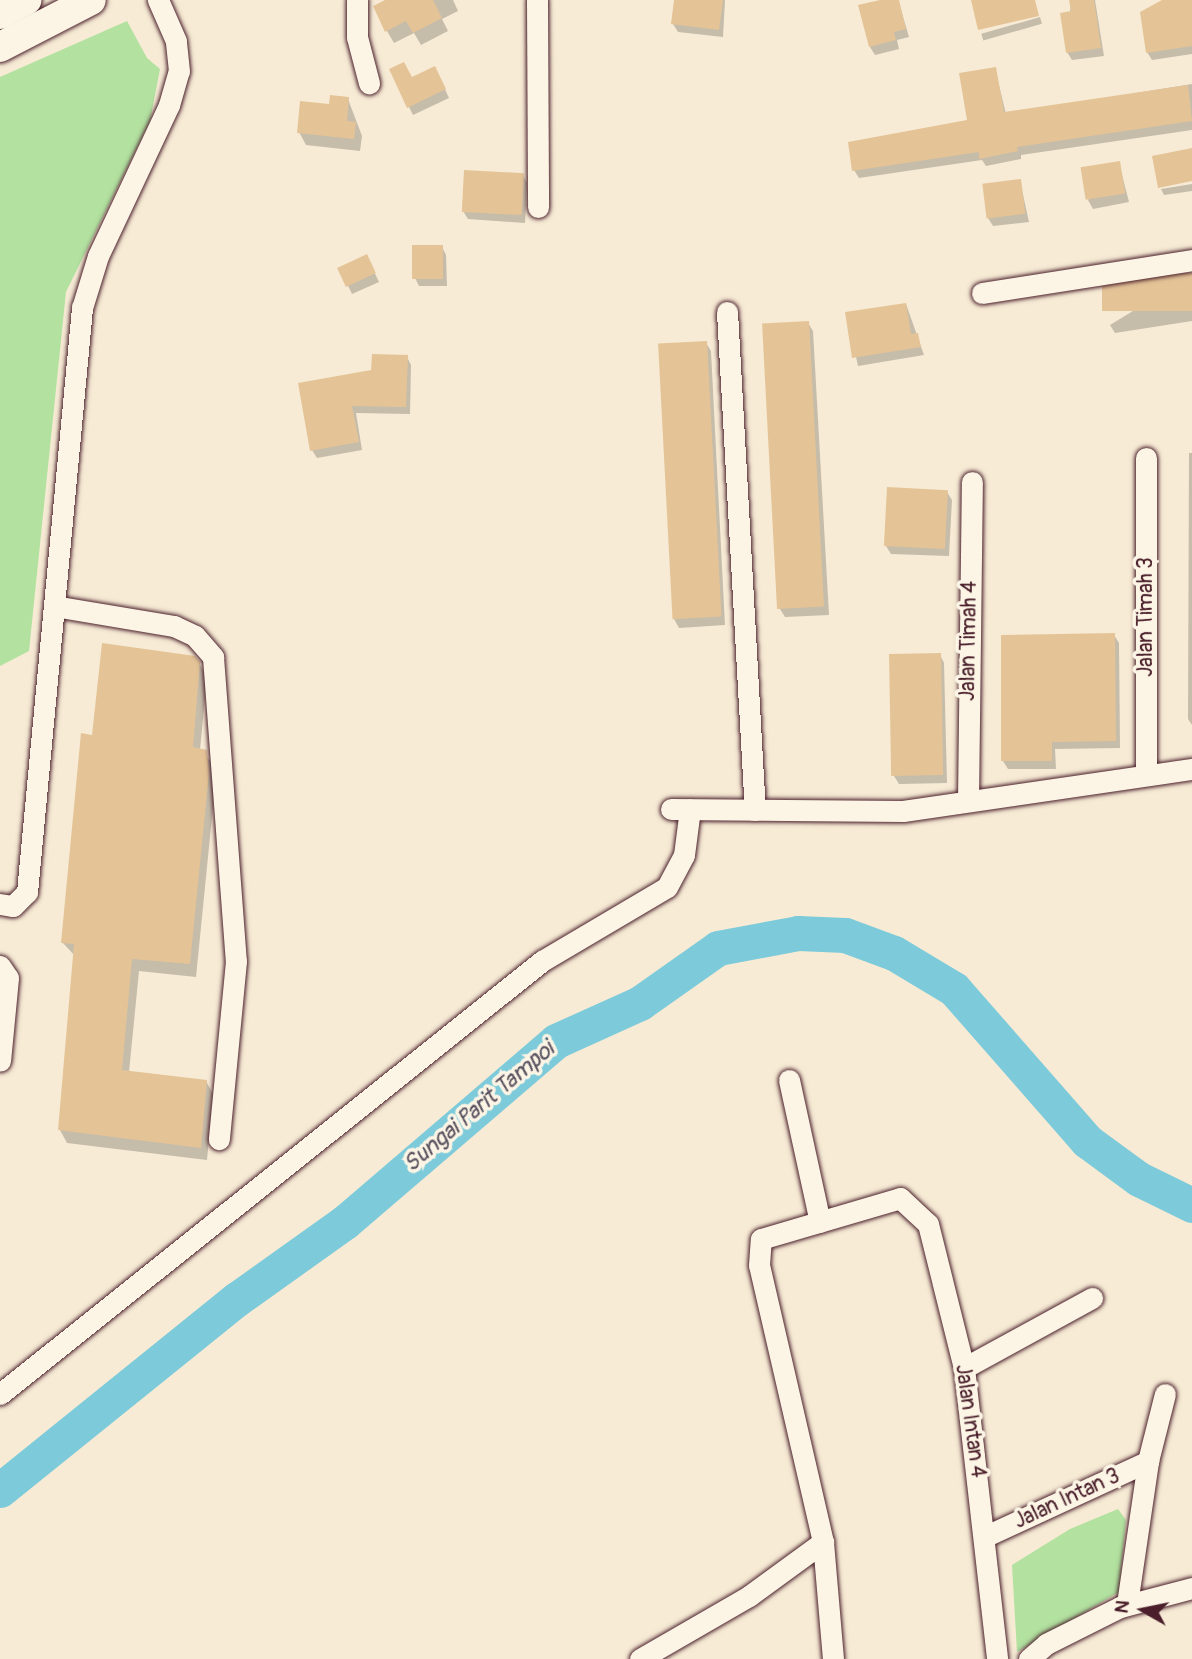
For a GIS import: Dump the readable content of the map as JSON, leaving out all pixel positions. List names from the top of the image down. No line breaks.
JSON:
{"streets":{"street":["Jalan Timah 3","Jalan Timah 4","Jalan Intan 4","Jalan Intan 3"]},"crossings":[["Jalan Intan 4","Jalan Intan 3"]],"water":["Sungai Parit Tampoi"],"north":"left"}
